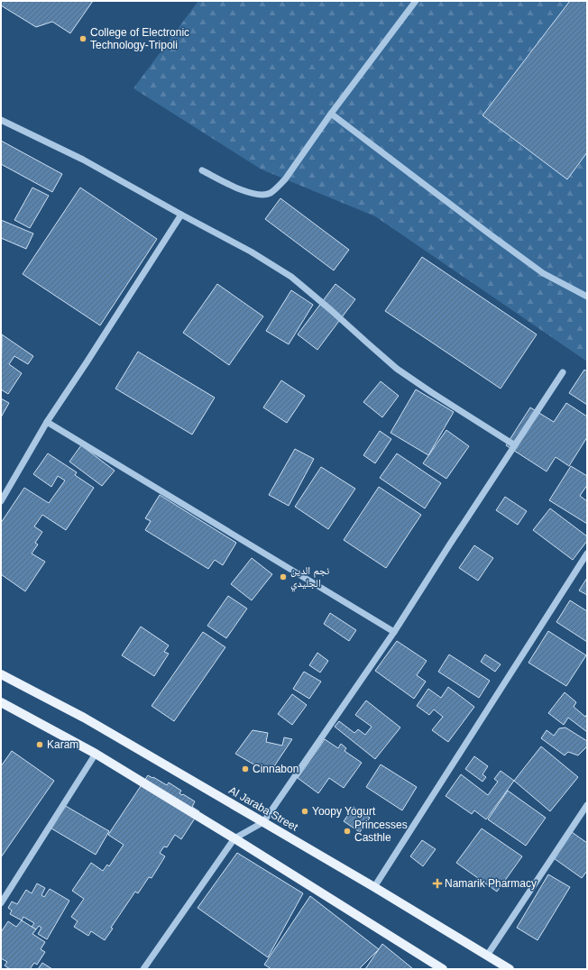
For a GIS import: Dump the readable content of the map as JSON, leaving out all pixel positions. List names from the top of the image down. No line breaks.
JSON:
{"streets":{"main road":["Al Jaraba Street"]},"places":{"other":["College of Electronic Technology-Tripoli","نجم الدين الجليدي","Karam","Cinnabon","Yoopy Yogurt","Princesses Casthle"],"health":["Namarik Pharmacy"]}}
